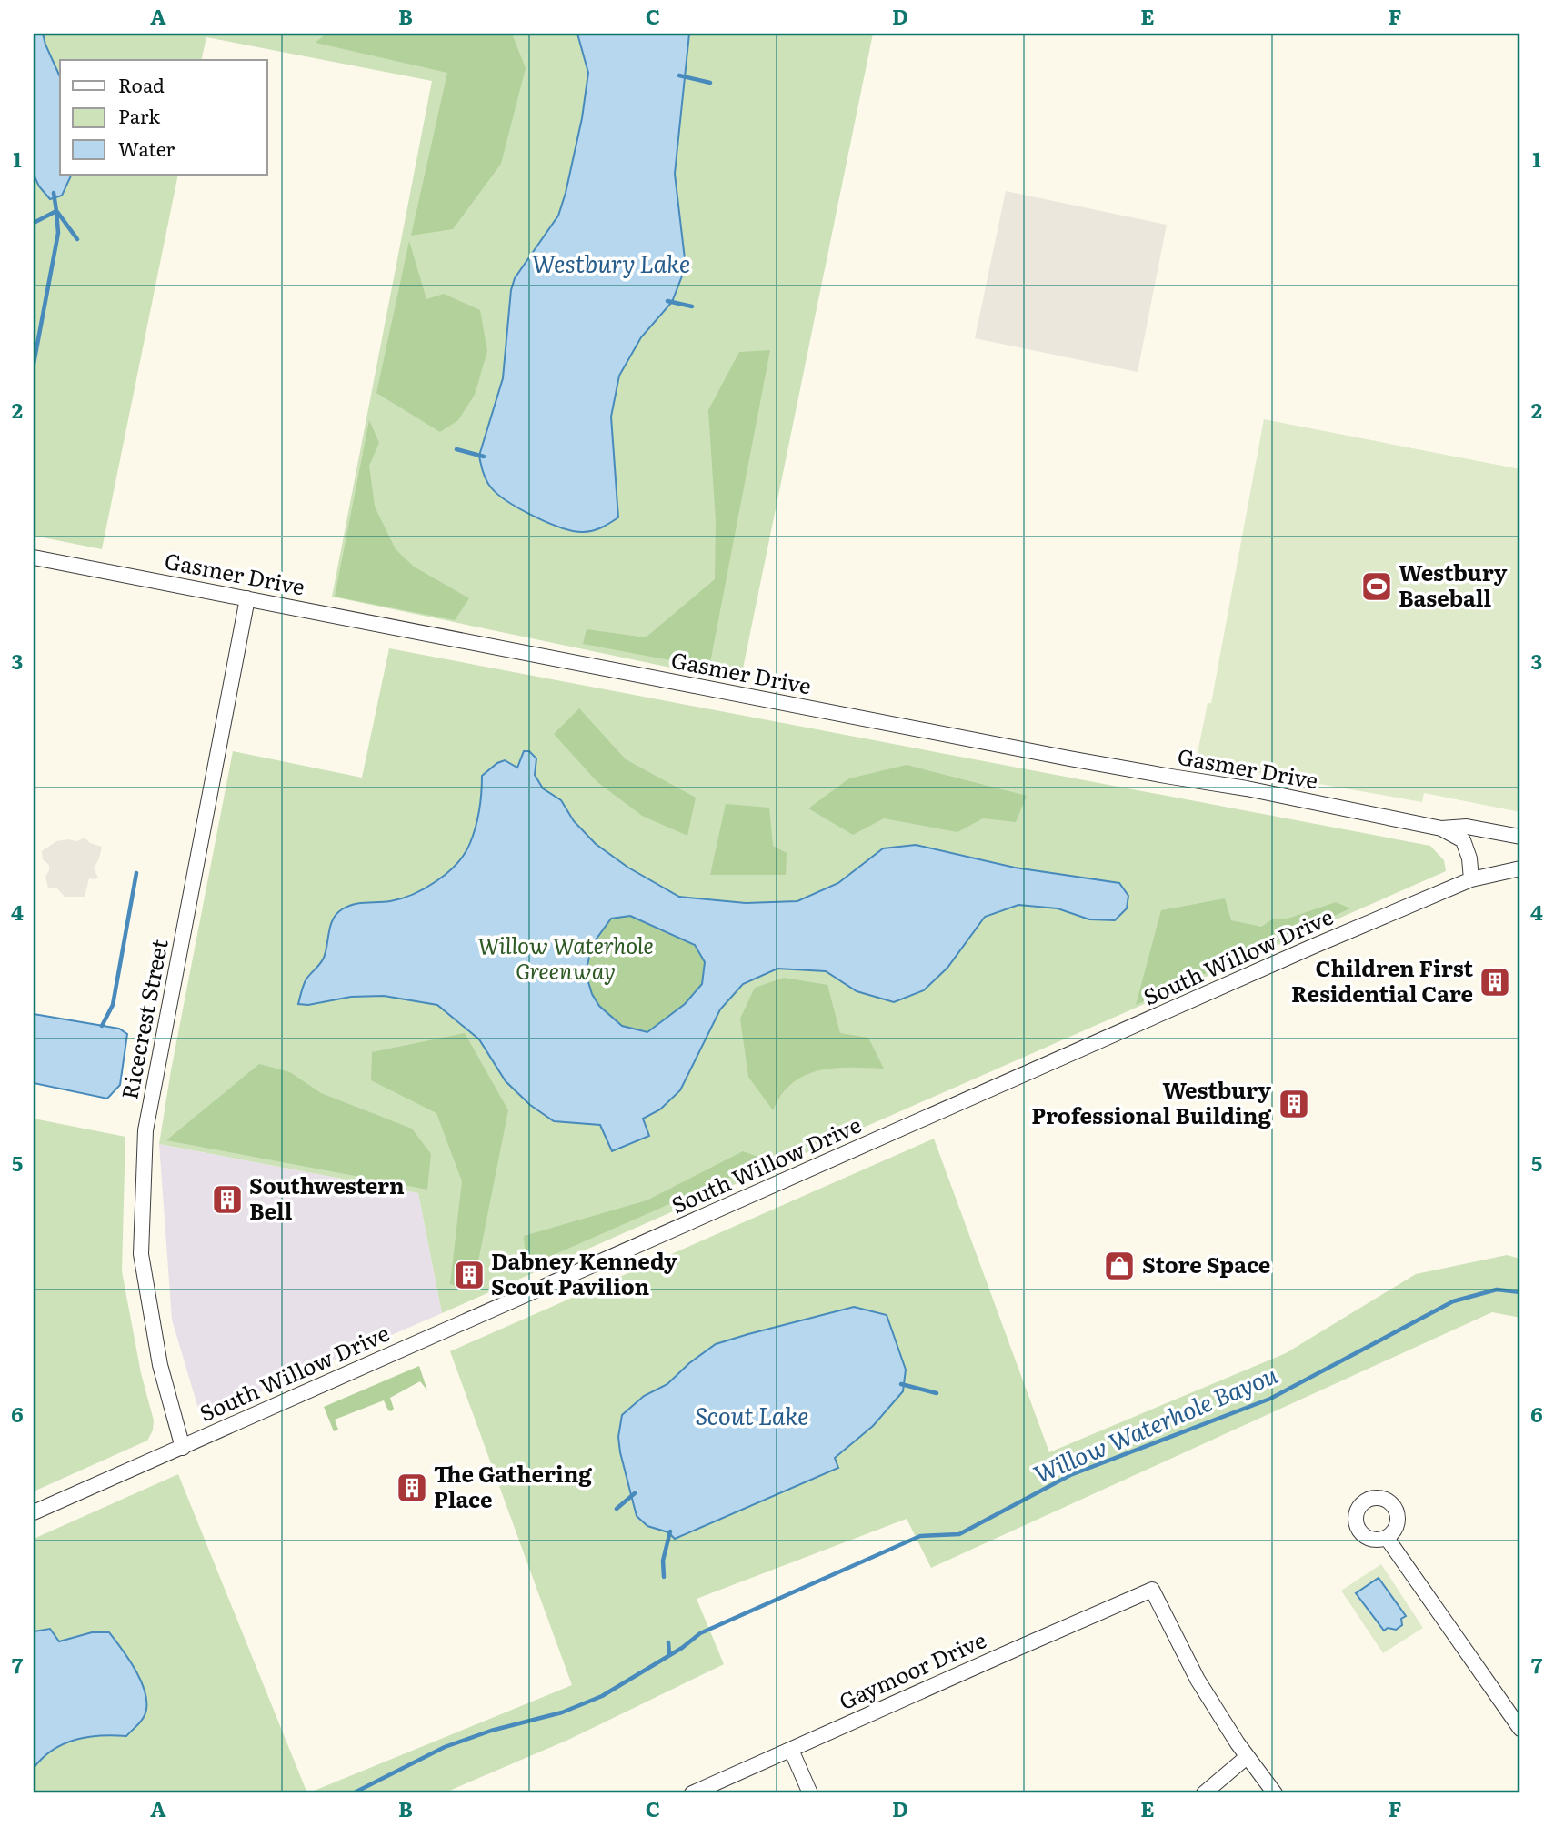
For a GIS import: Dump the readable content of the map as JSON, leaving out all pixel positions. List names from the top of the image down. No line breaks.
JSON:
{"streets":{"street":["Gasmer Drive","South Willow Drive","Ricecrest Street","Gaymoor Drive"]},"crossings":[["Gasmer Drive","South Willow Drive"],["Gasmer Drive","Ricecrest Street"],["South Willow Drive","Ricecrest Street"]],"water":["Westbury Lake","Scout Lake","Willow Waterhole Bayou"],"parks":["Willow Waterhole Greenway"],"places":{"sports":["Westbury Baseball"],"building":["Children First Residential Care","Westbury Professional Building","Southwestern Bell","Dabney Kennedy Scout Pavilion","The Gathering Place"],"shop":["Store Space"]},"legend":["Road","Park","Water"],"grid":{"columns":["A","B","C","D","E","F"],"rows":["1","2","3","4","5","6","7"]}}
